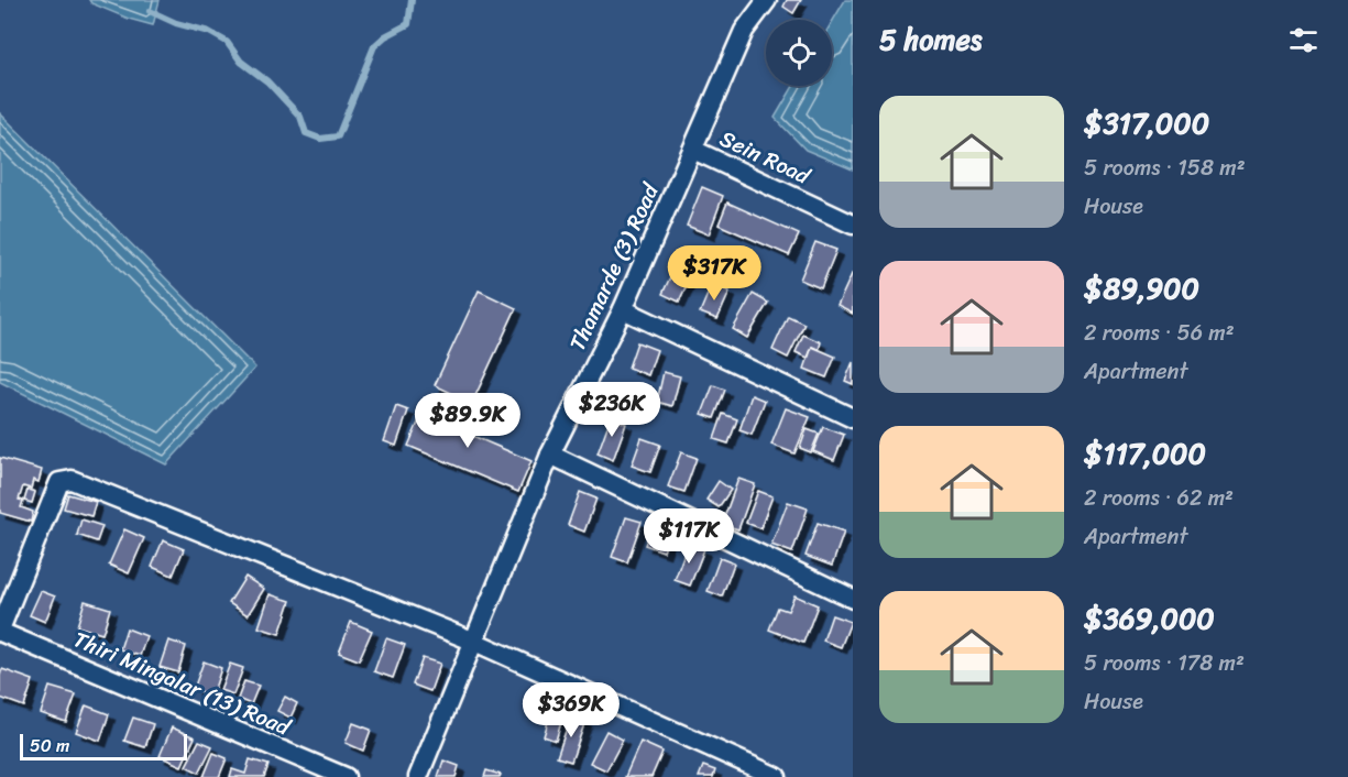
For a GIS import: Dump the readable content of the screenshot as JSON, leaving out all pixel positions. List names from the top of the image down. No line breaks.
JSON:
{"streets":{"street":["Sein Road","Thamarde (3) Road","Thiri Mingalar (13) Road"]},"crossings":[["Sein Road","Thamarde (3) Road"],["Thamarde (3) Road","Thiri Mingalar (13) Road"]],"scale_bar":"50 m","page":{"heading":"5 homes","list":[{"name":"$317,000","note":"5 rooms · 158 m² · House"},{"name":"$89,900","note":"2 rooms · 56 m² · Apartment"},{"name":"$117,000","note":"2 rooms · 62 m² · Apartment"},{"name":"$369,000","note":"5 rooms · 178 m² · House"}],"price":["$317K","$236K","$89.9K","$117K","$369K"],"scale":"50 m"}}
